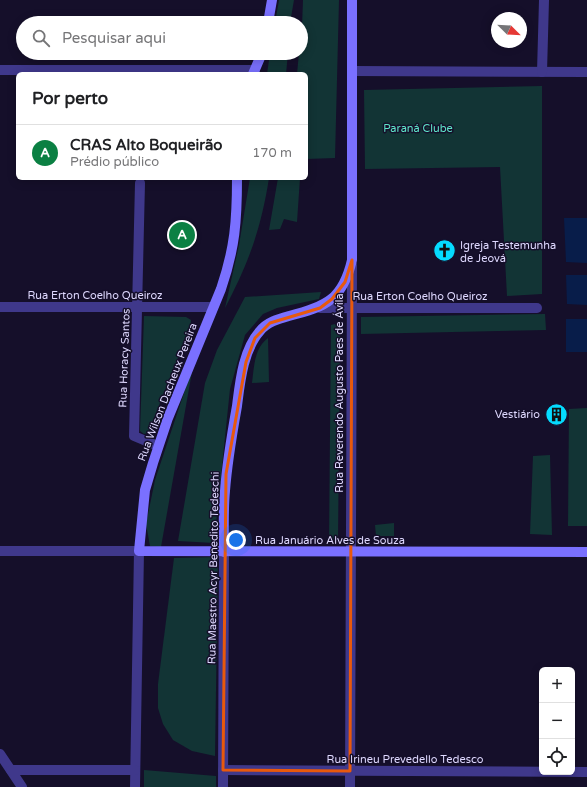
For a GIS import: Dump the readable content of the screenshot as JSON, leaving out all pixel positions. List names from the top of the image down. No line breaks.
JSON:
{"streets":{"main road":["Rua Erton Coelho Queiroz","Rua Wilson Dacheux Pereira","Rua Reverendo Augusto Paes de Ávila","Rua Januário Alves de Souza","Rua Maestro Acyr Benedito Tedeschi"],"street":["Rua Horacy Santos","Rua Irineu Prevedello Tedesco"]},"crossings":[["Rua Erton Coelho Queiroz","Rua Horacy Santos"],["Rua Erton Coelho Queiroz","Rua Wilson Dacheux Pereira"],["Rua Erton Coelho Queiroz","Rua Reverendo Augusto Paes de Ávila"],["Rua Erton Coelho Queiroz","Rua Maestro Acyr Benedito Tedeschi"],["Rua Horacy Santos","Rua Wilson Dacheux Pereira"],["Rua Wilson Dacheux Pereira","Rua Januário Alves de Souza"],["Rua Reverendo Augusto Paes de Ávila","Rua Januário Alves de Souza"],["Rua Reverendo Augusto Paes de Ávila","Rua Irineu Prevedello Tedesco"],["Rua Januário Alves de Souza","Rua Maestro Acyr Benedito Tedeschi"],["Rua Maestro Acyr Benedito Tedeschi","Rua Irineu Prevedello Tedesco"]],"parks":["Paraná Clube"],"places":{"church":["Igreja Testemunha de Jeová"],"building":["Vestiário"]},"north":"bottom right","page":{"search":"Pesquisar aqui","heading":"Por perto","list":[{"mark":"A","name":"CRAS Alto Boqueirão","note":"Prédio público","value":"170 m"}],"pins":"A","map_buttons":["+","−"]}}
